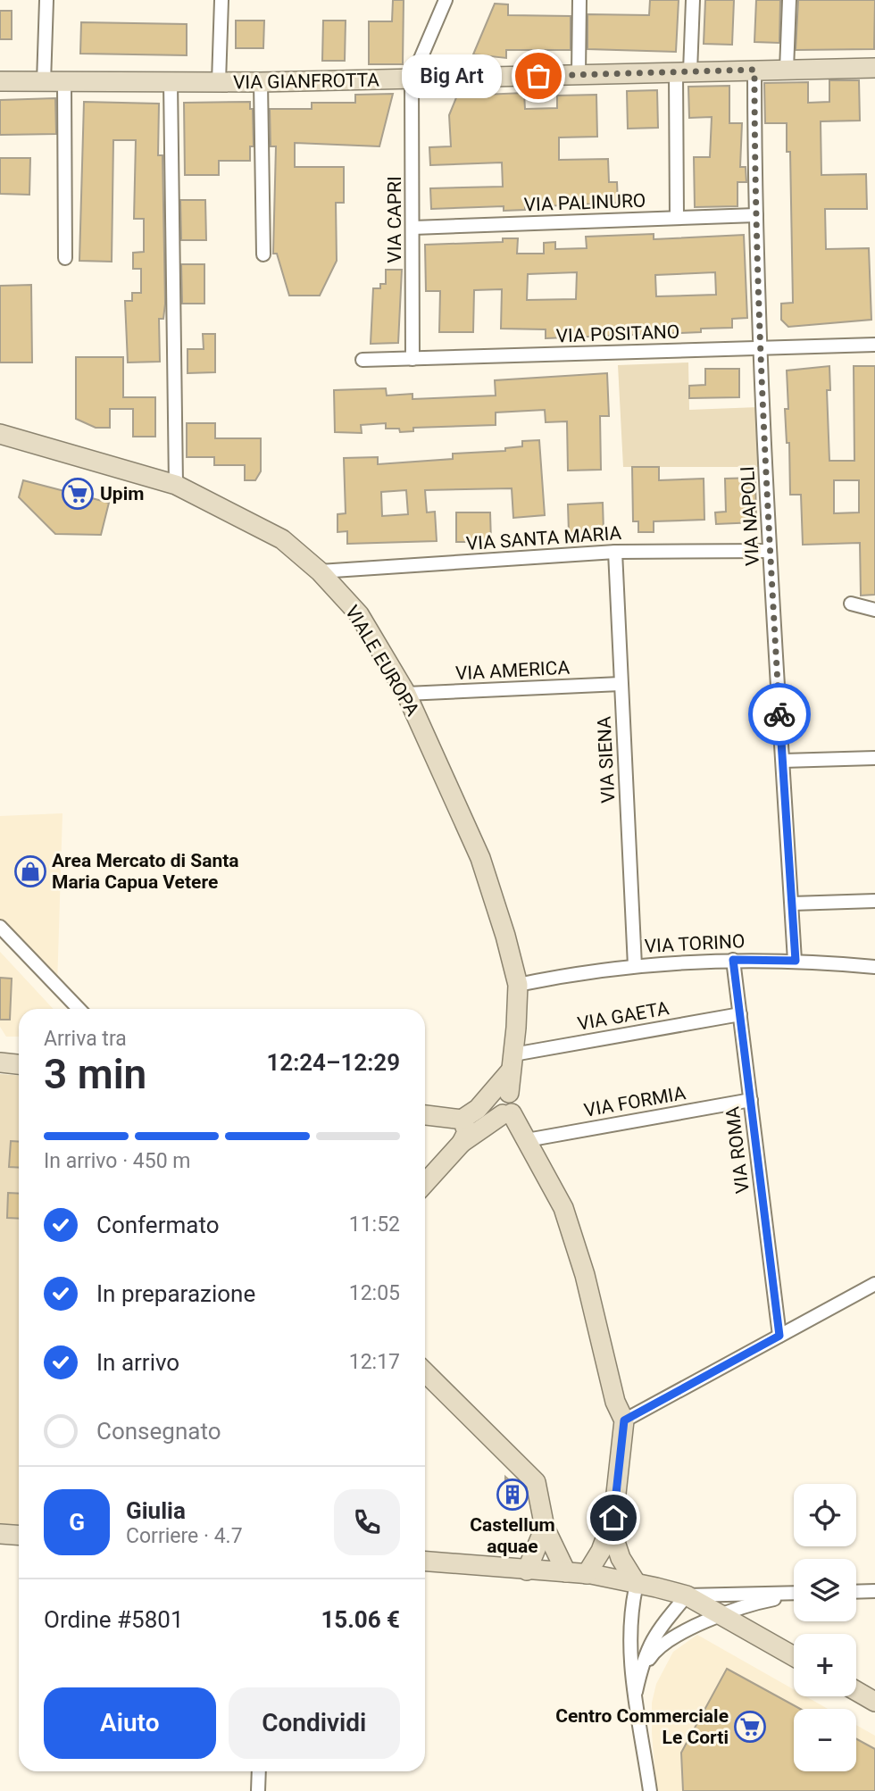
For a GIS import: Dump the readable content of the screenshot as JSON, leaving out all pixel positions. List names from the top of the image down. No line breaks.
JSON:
{"streets":{"street":["VIA GIANFROTTA","VIA PALINURO","VIA CAPRI","VIA POSITANO","VIA NAPOLI","VIA SANTA MARIA","VIALE EUROPA","VIA AMERICA","VIA SIENA","VIA TORINO","VIA GAETA","VIA FORMIA","VIA ROMA"]},"crossings":[["VIA GIANFROTTA","VIA CAPRI"],["VIA GIANFROTTA","VIA NAPOLI"],["VIA PALINURO","VIA CAPRI"],["VIA PALINURO","VIA NAPOLI"],["VIA CAPRI","VIA POSITANO"],["VIA POSITANO","VIA NAPOLI"],["VIA NAPOLI","VIA SANTA MARIA"],["VIA NAPOLI","VIA TORINO"],["VIA SANTA MARIA","VIALE EUROPA"],["VIA SANTA MARIA","VIA SIENA"],["VIALE EUROPA","VIA AMERICA"],["VIALE EUROPA","VIA TORINO"],["VIALE EUROPA","VIA GAETA"],["VIA AMERICA","VIA SIENA"],["VIA SIENA","VIA TORINO"],["VIA TORINO","VIA ROMA"],["VIA GAETA","VIA ROMA"],["VIA FORMIA","VIA ROMA"]],"places":{"other":["Big Art"],"supermarket":["Upim","Centro Commerciale Le Corti"],"shop":["Area Mercato di Santa Maria Capua Vetere"],"building":["Castellum aquae"]},"page":{"bubble":"Big Art","heading":["3 min","Arriva tra","12:24–12:29"],"panel":["Giulia","Corriere · 4.7","Ordine #5801","15.06 €"],"bar":"In arrivo · 450 m","list":[["Confermato","11:52"],["In preparazione","12:05"],["In arrivo","12:17"],"Consegnato"],"map_buttons":["+","−"],"round":"G","buttons":["Aiuto","Condividi"]}}
